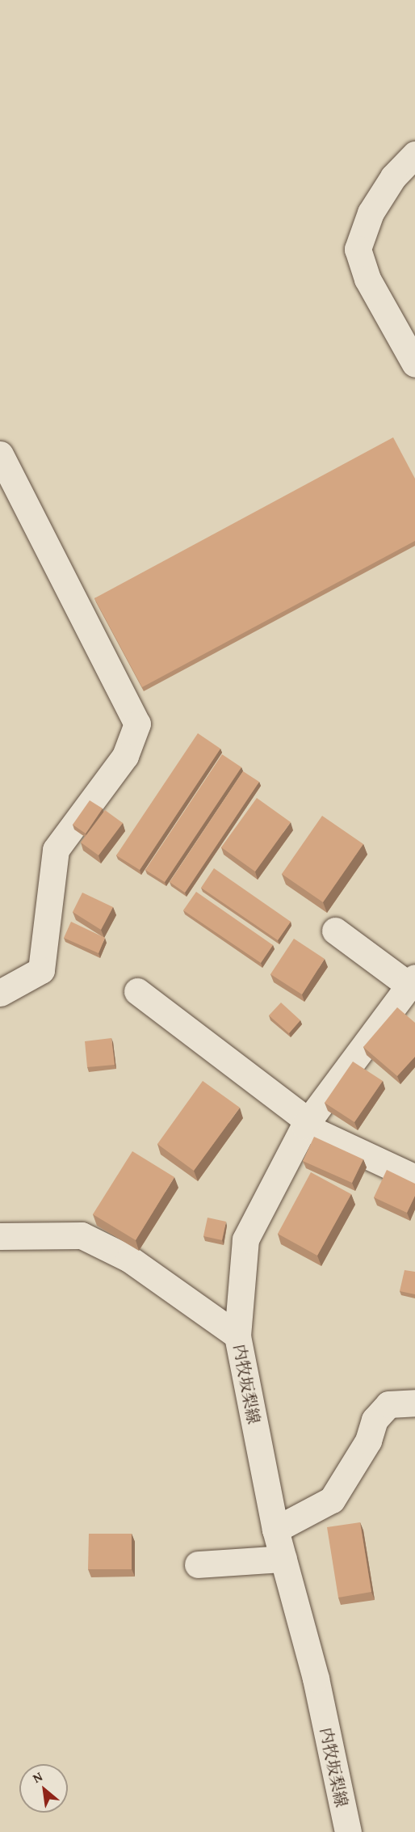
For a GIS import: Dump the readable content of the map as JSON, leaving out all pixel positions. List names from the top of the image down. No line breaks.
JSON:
{"streets":{"street":["内牧坂梨線"]},"north":"top left"}
